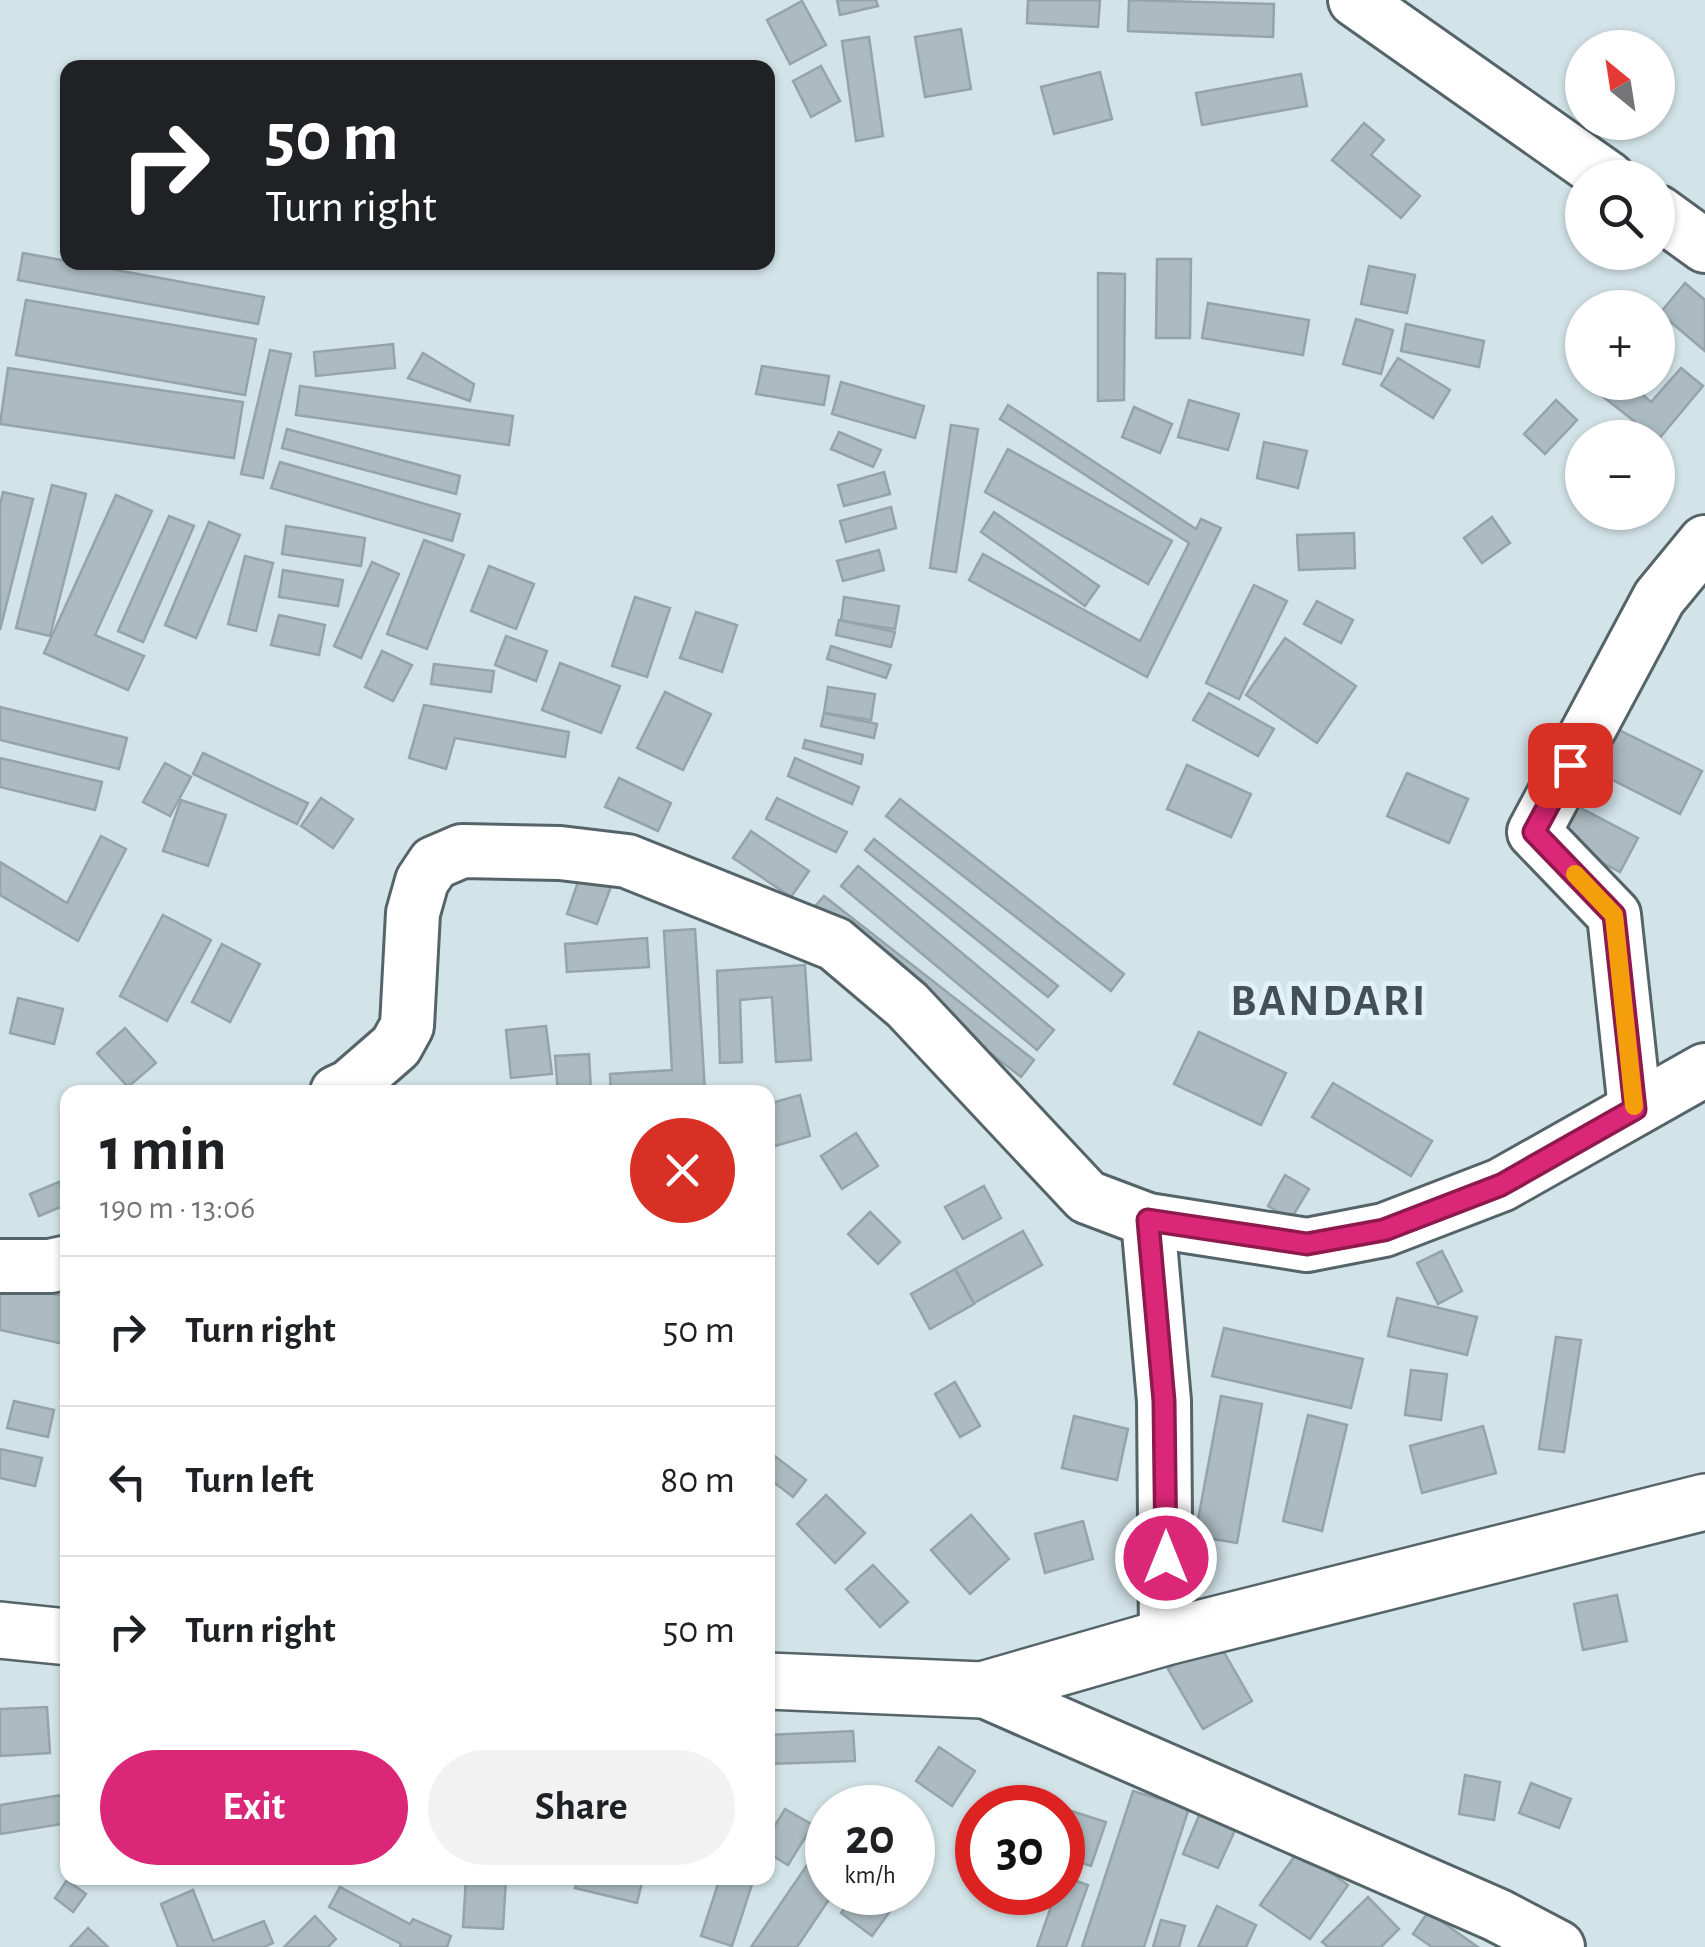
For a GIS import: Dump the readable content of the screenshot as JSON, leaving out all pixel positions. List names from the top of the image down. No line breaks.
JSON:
{"districts":["BANDARI"],"north":"top left","page":{"map_buttons":["+","−"],"turn":["50 m","Turn right"],"heading":["1 min","190 m · 13:06"],"list":[{"name":"Turn right","value":"50 m"},{"name":"Turn left","value":"80 m"},{"name":"Turn right","value":"50 m"}],"buttons":["Exit","Share"],"speed":"20 km/h","limit":"30"}}
